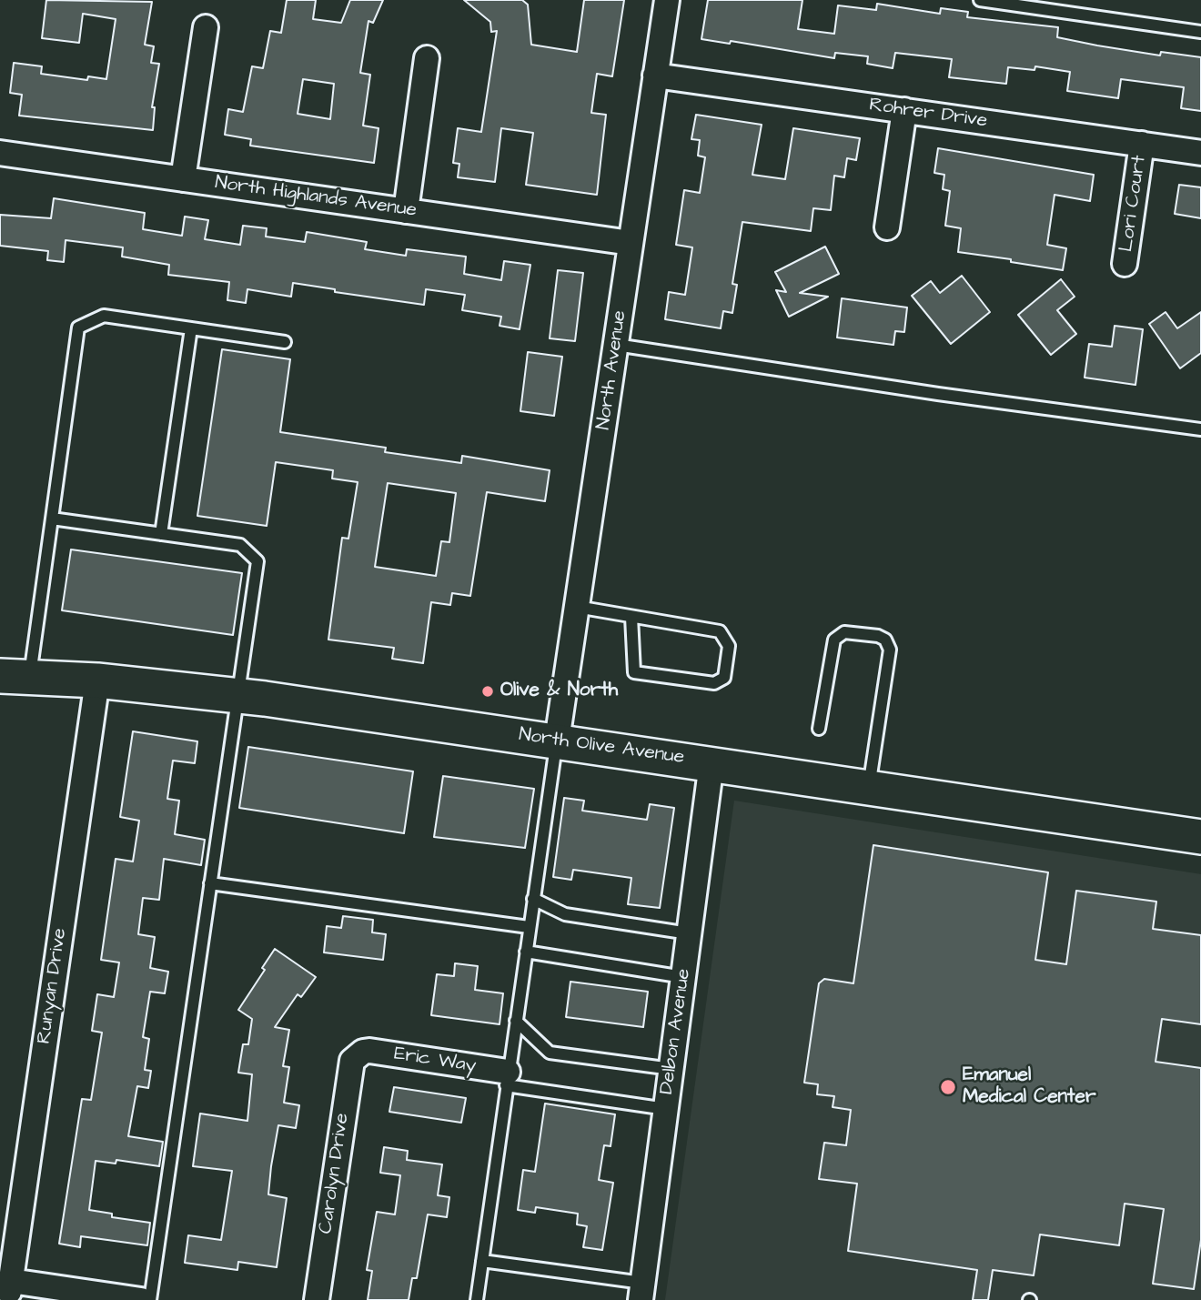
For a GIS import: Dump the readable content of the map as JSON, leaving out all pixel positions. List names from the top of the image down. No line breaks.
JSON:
{"streets":{"street":["Rohrer Drive","North Highlands Avenue","Lori Court","North Avenue","North Olive Avenue","Runyan Drive","Delbon Avenue","Eric Way","Carolyn Drive"]},"crossings":[["Rohrer Drive","Lori Court"],["Rohrer Drive","North Avenue"],["North Highlands Avenue","North Avenue"],["North Avenue","North Olive Avenue"],["North Olive Avenue","Runyan Drive"],["North Olive Avenue","Delbon Avenue"],["Eric Way","Carolyn Drive"]],"places":["Olive & North","Emanuel Medical Center"]}
